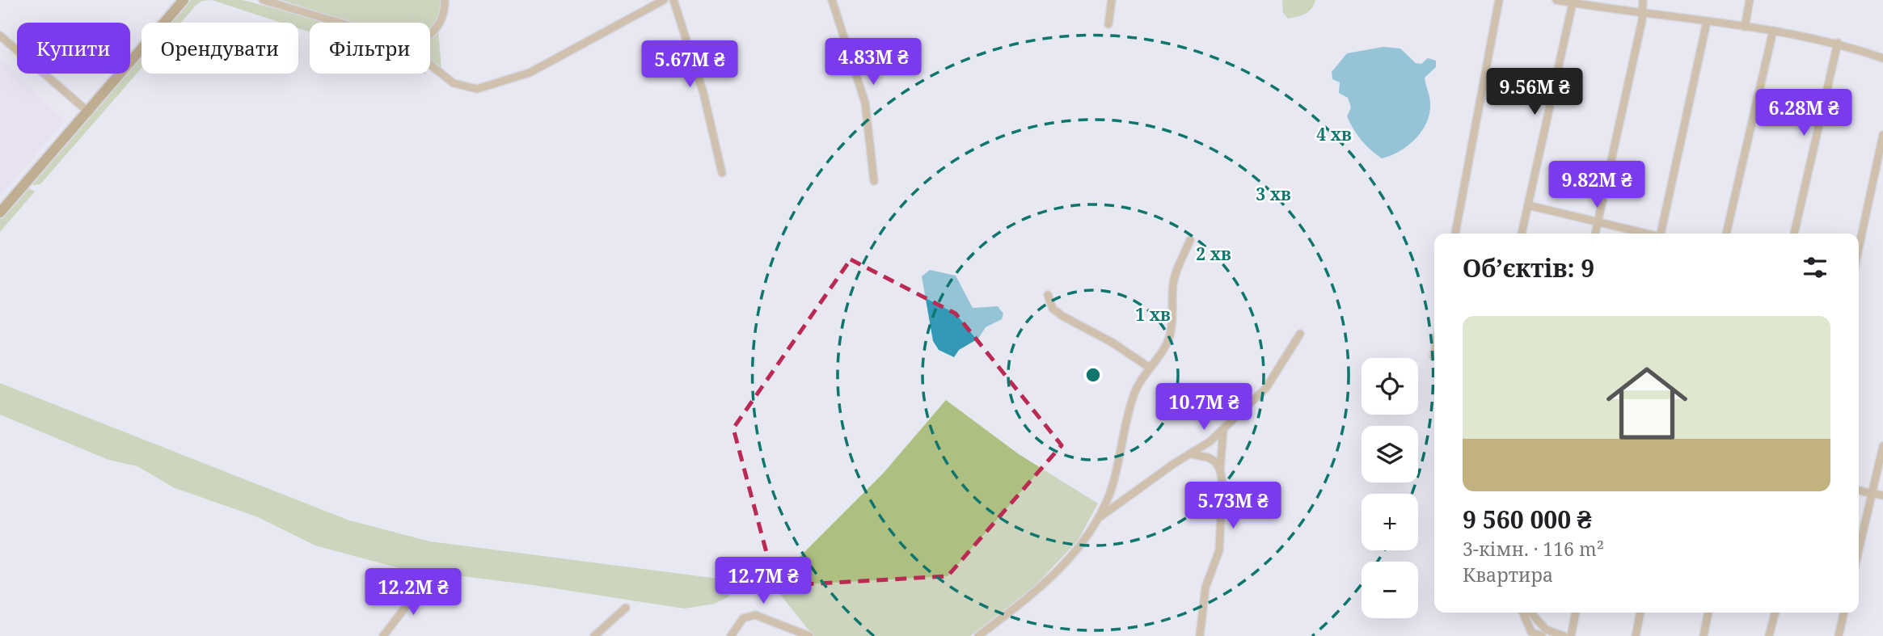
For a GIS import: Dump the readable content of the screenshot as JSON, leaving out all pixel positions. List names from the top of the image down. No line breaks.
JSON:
{"page":{"chip":["Купити","Орендувати","Фільтри"],"price":["4.83M ₴","5.67M ₴","9.56M ₴","6.28M ₴","9.82M ₴","10.7M ₴","5.73M ₴","12.7M ₴","12.2M ₴"],"heading":"Об’єктів: 9","list":[{"name":"9 560 000 ₴","note":"3-кімн. · 116 m² · Квартира"}],"map_buttons":["+","−"]},"rings":["4 хв","3 хв","2 хв","1 хв"]}
